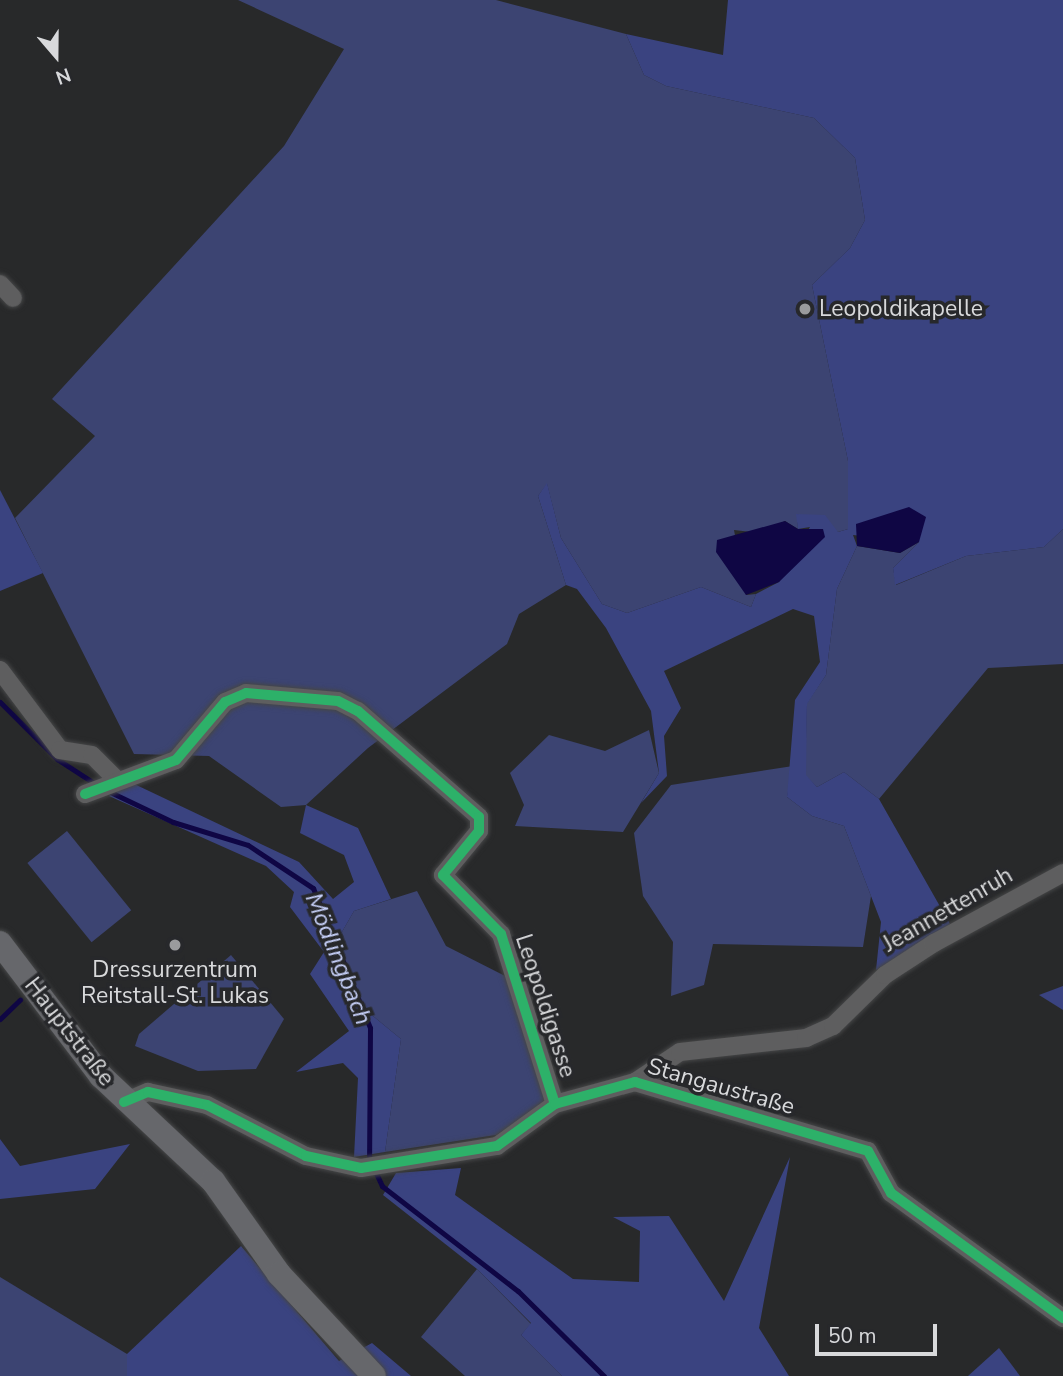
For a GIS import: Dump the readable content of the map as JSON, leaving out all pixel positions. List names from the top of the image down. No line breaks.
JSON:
{"streets":{"main road":["Hauptstraße"],"street":["Jeannettenruh","Leopoldigasse","Stangaustraße"]},"crossings":[["Jeannettenruh","Stangaustraße"],["Leopoldigasse","Stangaustraße"],["Hauptstraße","Stangaustraße"]],"water":["Mödlingbach"],"places":["Leopoldikapelle","Dressurzentrum Reitstall-St. Lukas"],"scale_bar":"50 m","north":"bottom"}
